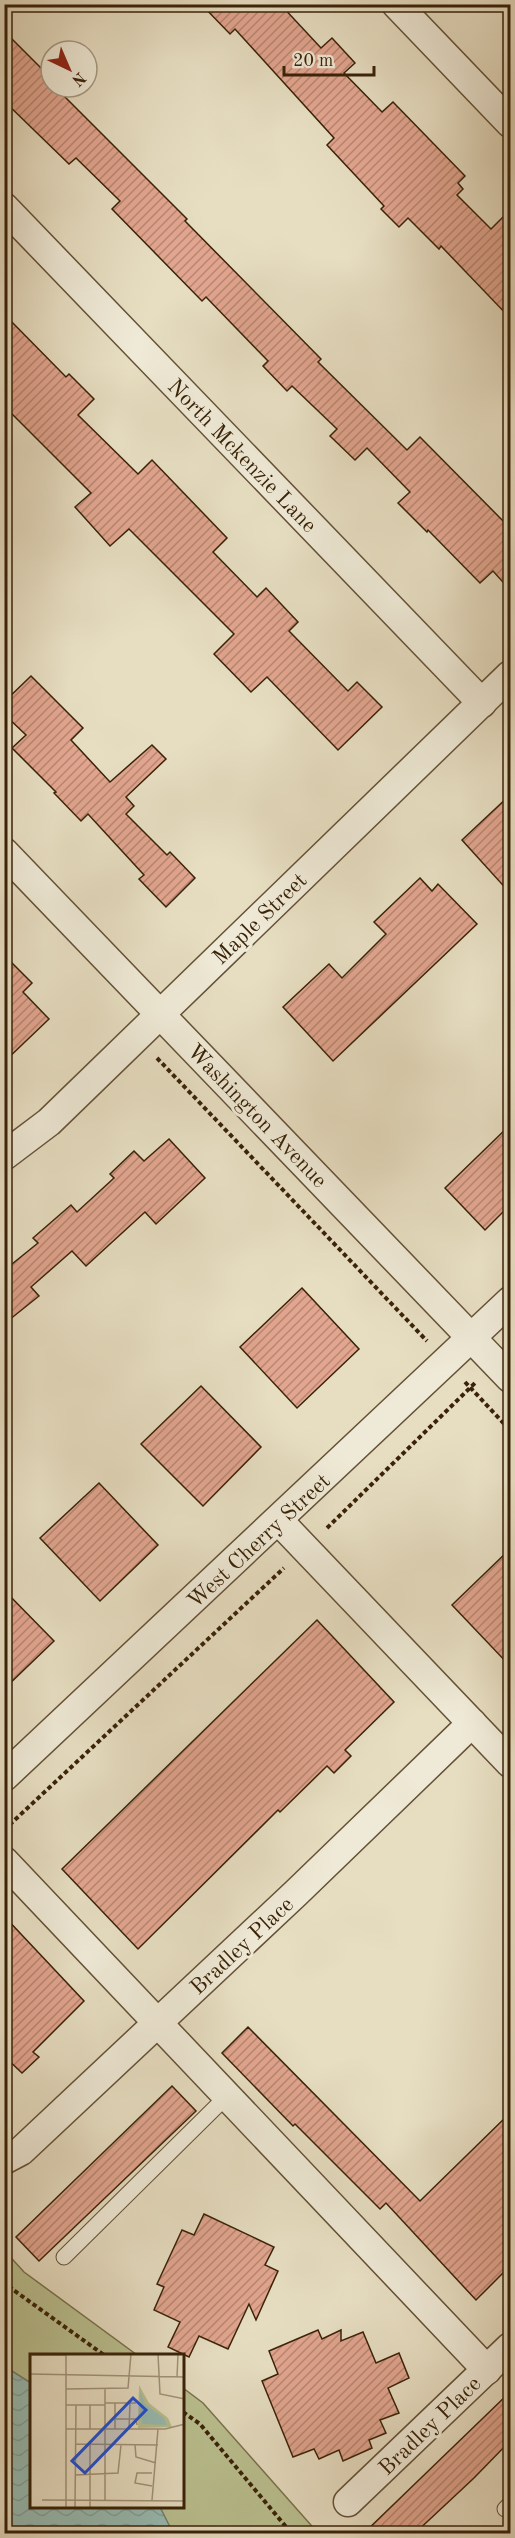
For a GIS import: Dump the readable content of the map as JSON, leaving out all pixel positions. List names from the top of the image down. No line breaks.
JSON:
{"streets":{"street":["North Mckenzie Lane","Maple Street","Washington Avenue","West Cherry Street","Bradley Place"]},"crossings":[["North Mckenzie Lane","Maple Street"],["Maple Street","Washington Avenue"],["Washington Avenue","West Cherry Street"]],"scale_bar":"20 m","north":"bottom right"}
